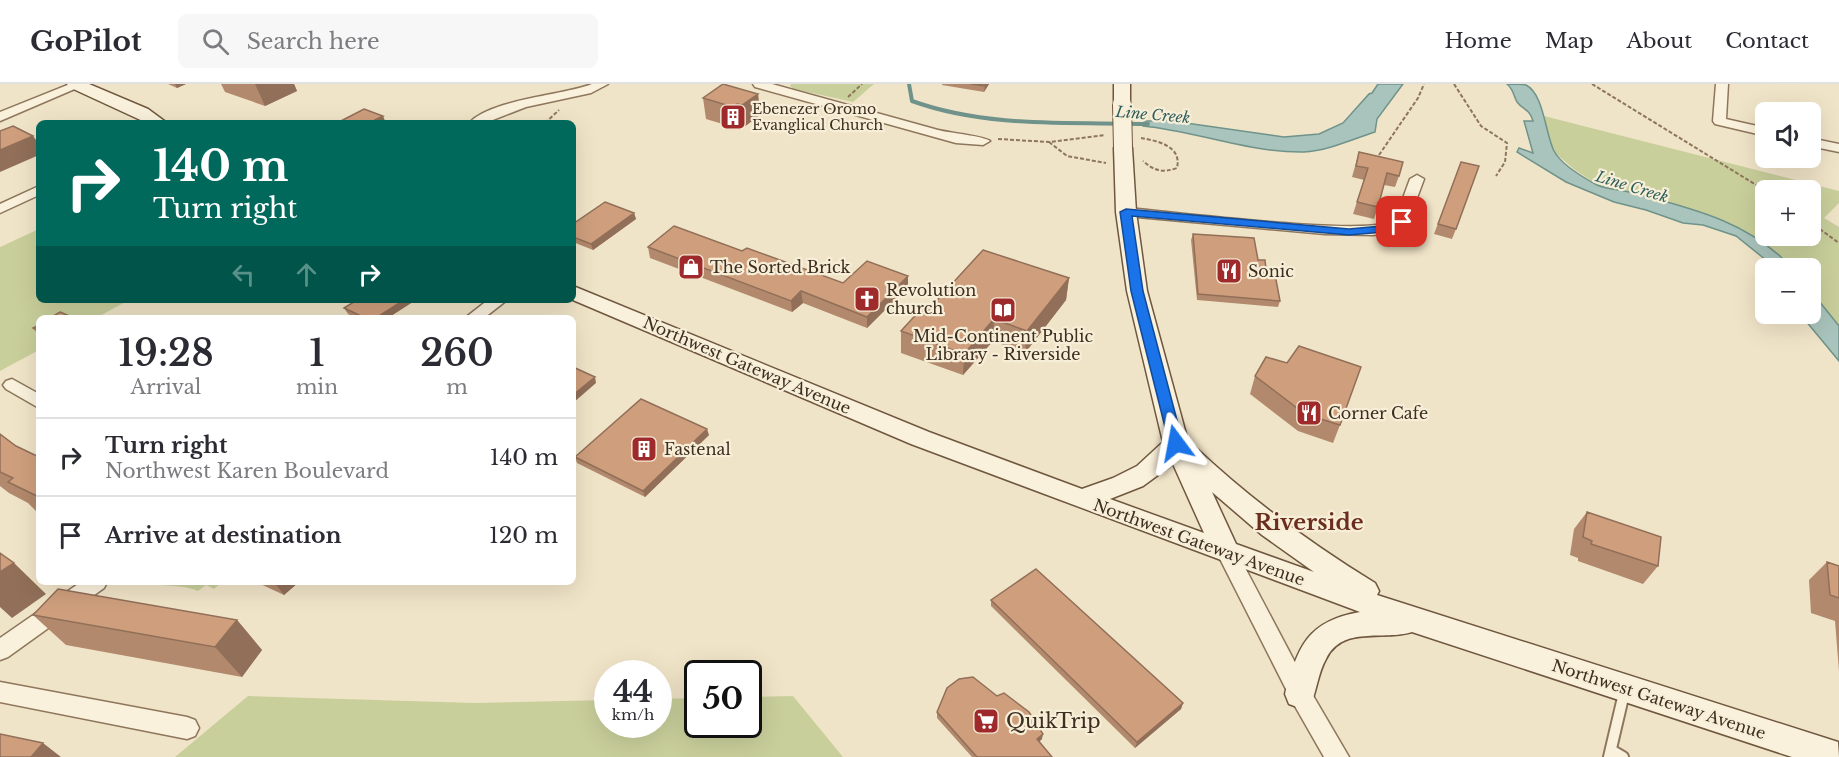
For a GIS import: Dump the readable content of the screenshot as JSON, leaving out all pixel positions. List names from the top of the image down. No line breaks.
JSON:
{"streets":{"main road":["Northwest Gateway Avenue"]},"districts":["Riverside"],"water":["Line Creek"],"places":{"building":["Ebenezer Oromo Evanglical Church","Fastenal"],"shop":["The Sorted Brick"],"restaurant":["Sonic","Corner Cafe"],"church":["Revolution church"],"library":["Mid-Continent Public Library - Riverside"],"supermarket":["QuikTrip"]},"page":{"header":"GoPilot","search":"Search here","nav":["Home","Map","About","Contact"],"map_buttons":["+","−"],"turn":["140 m","Turn right"],"eta":["19:28","Arrival","1","min","260","m"],"list":[{"name":"Turn right","note":"Northwest Karen Boulevard","value":"140 m"},{"name":"Arrive at destination","value":"120 m"}],"speed":"44 km/h","limit":"50"}}
